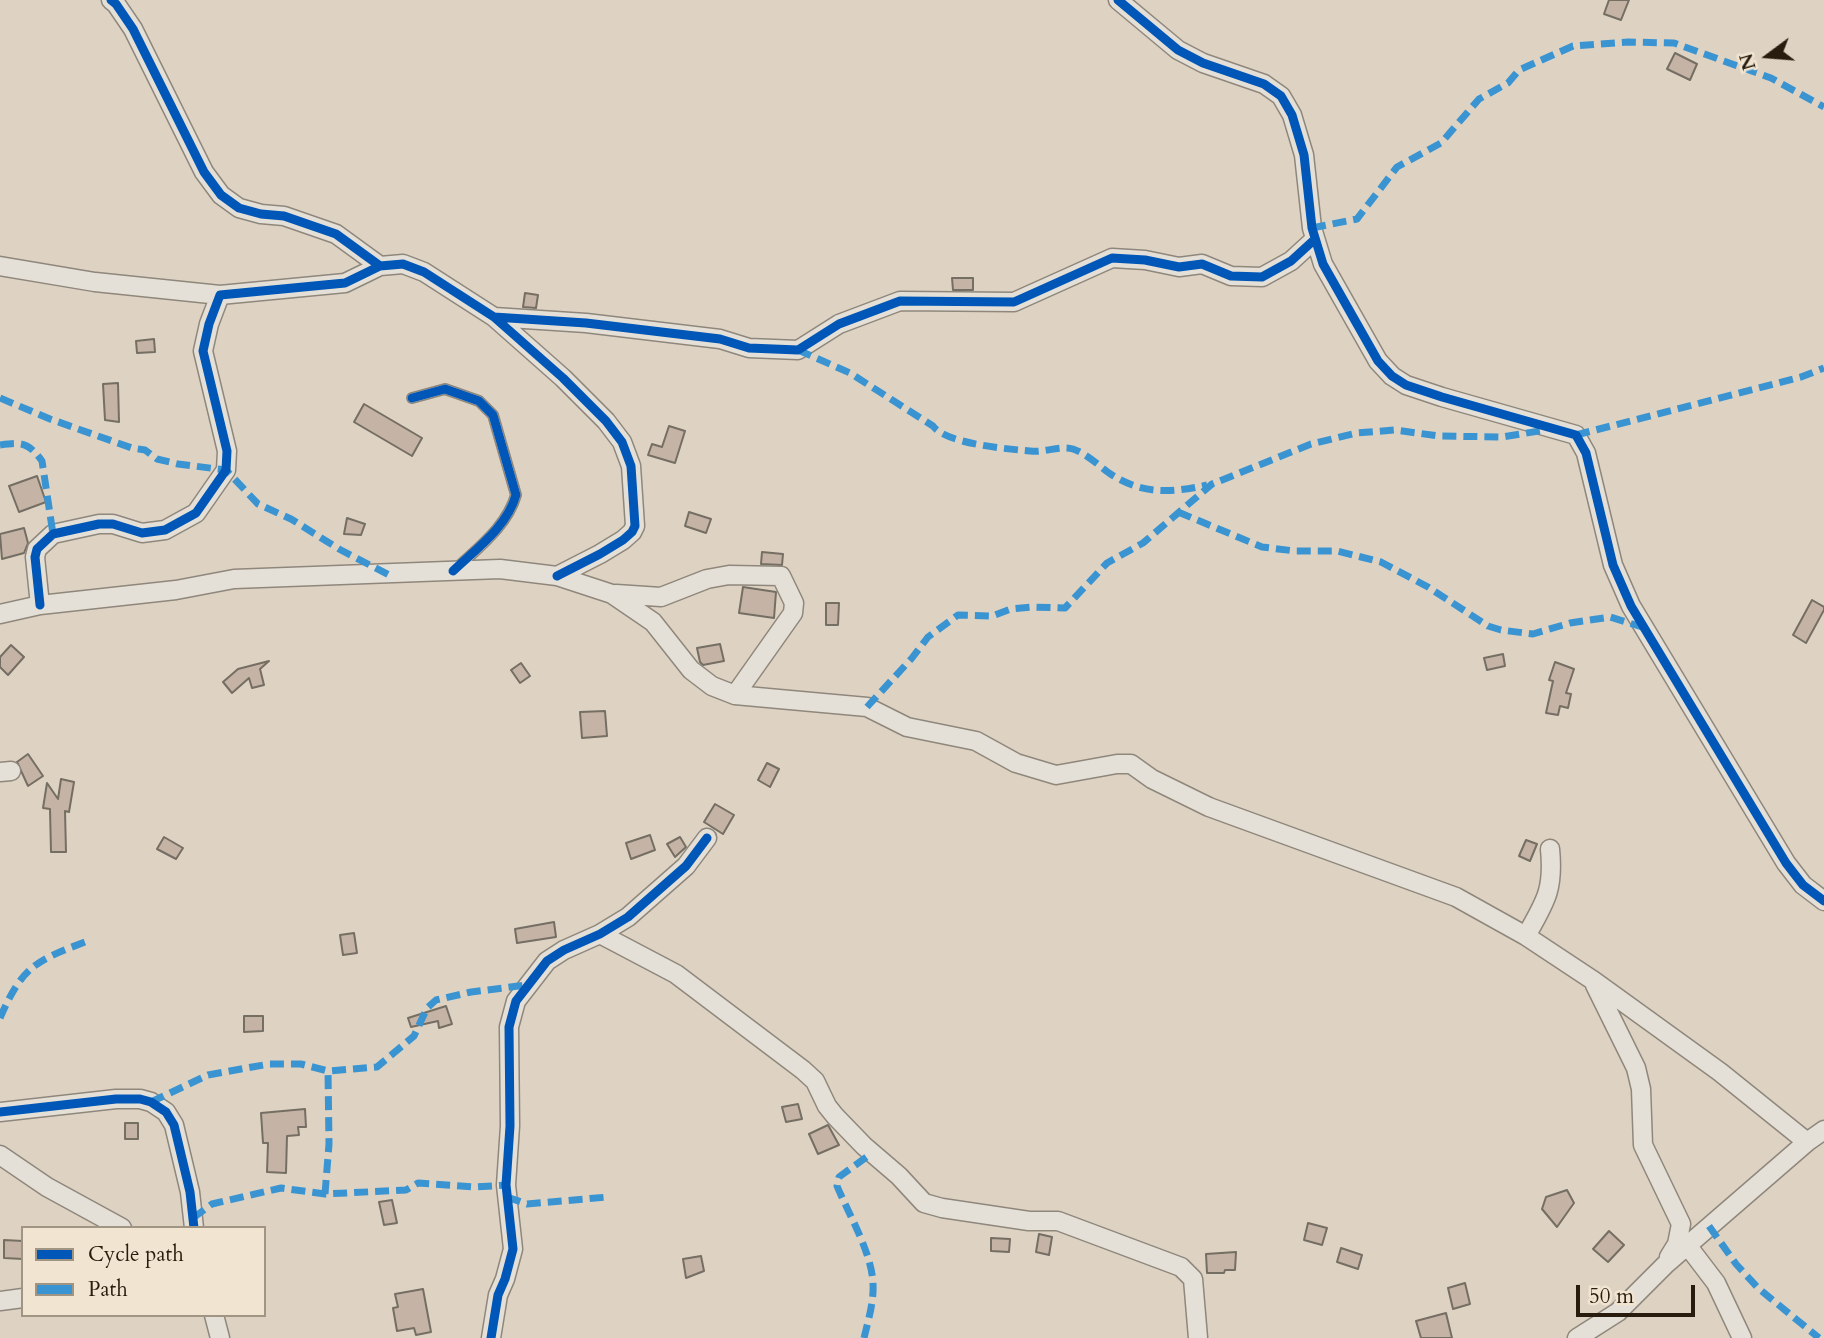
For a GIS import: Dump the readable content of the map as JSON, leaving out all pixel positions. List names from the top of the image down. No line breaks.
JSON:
{"legend":["Cycle path","Path"],"scale_bar":"50 m","north":"left"}
